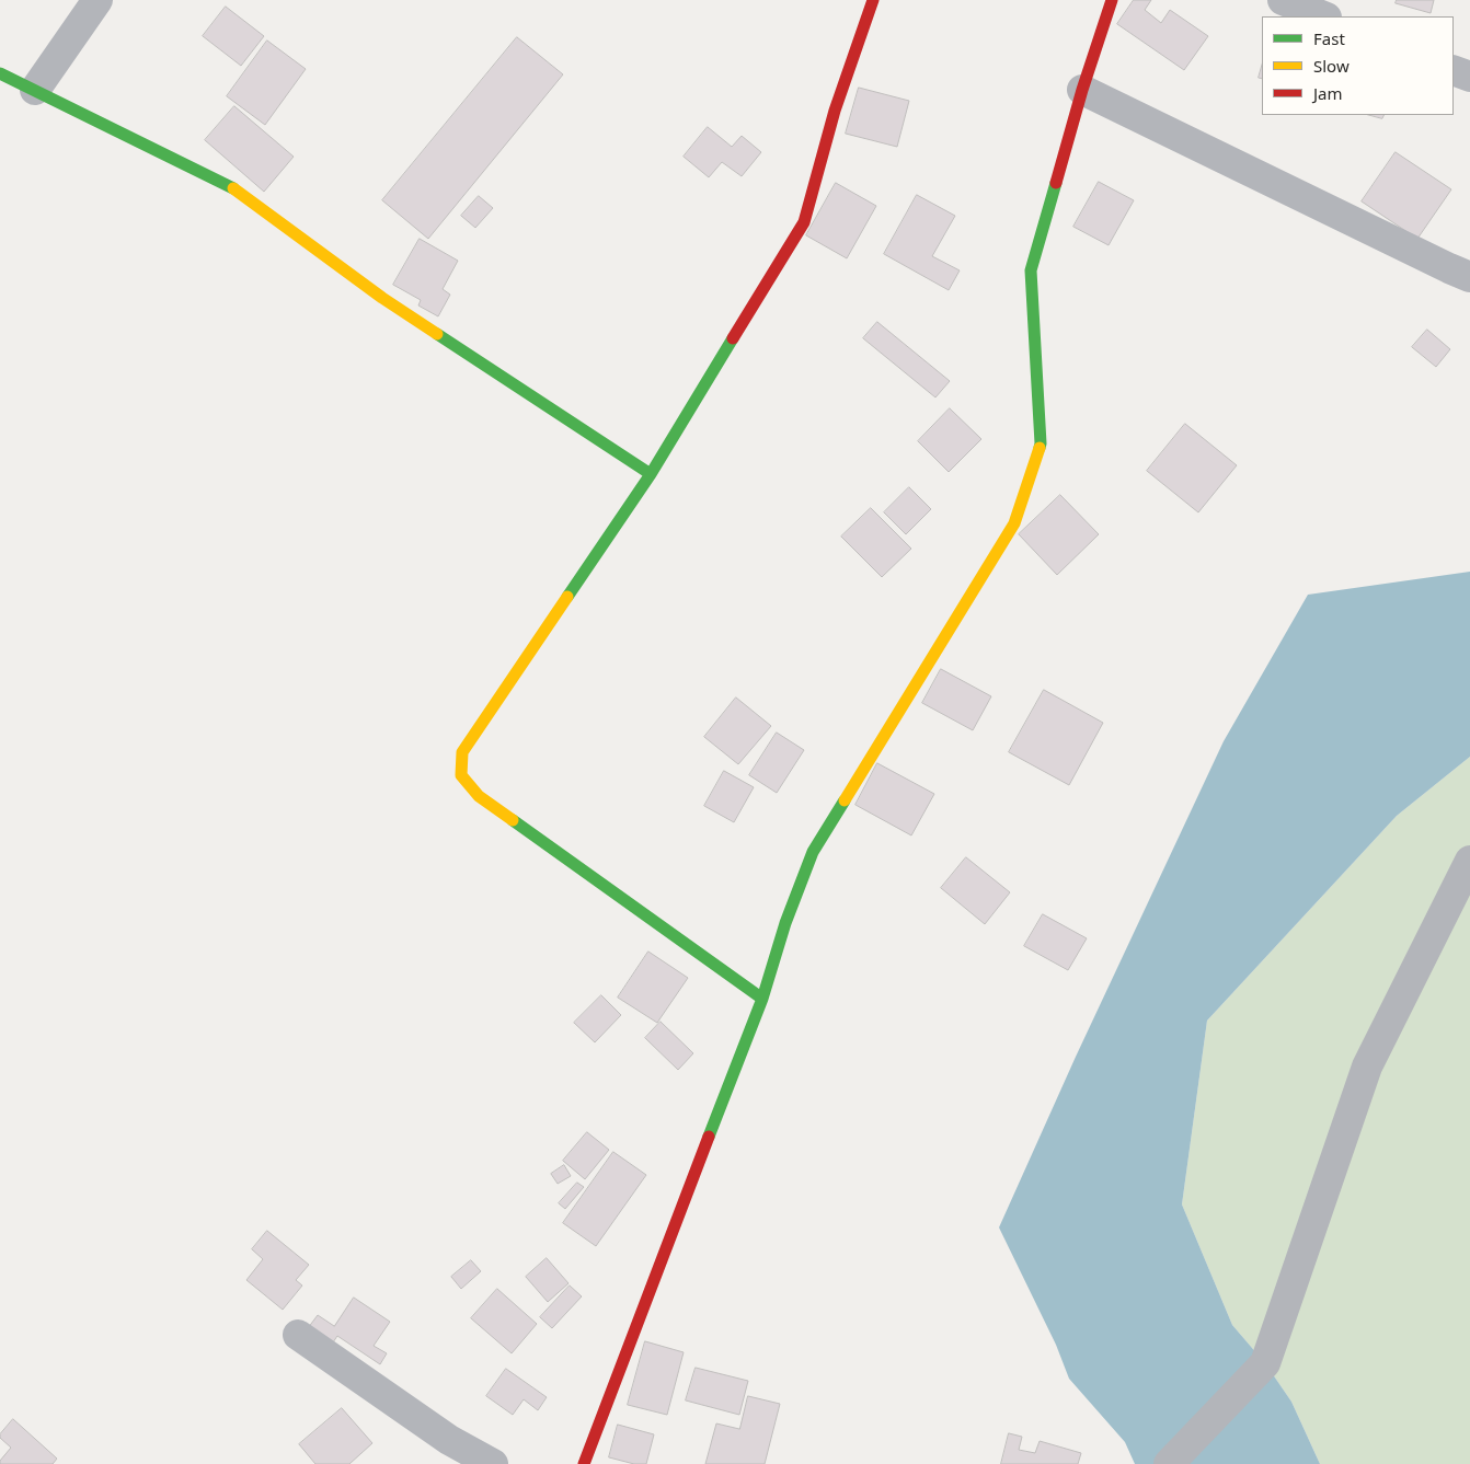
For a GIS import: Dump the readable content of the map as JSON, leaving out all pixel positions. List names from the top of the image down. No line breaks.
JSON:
{"legend":["Fast","Slow","Jam"]}
